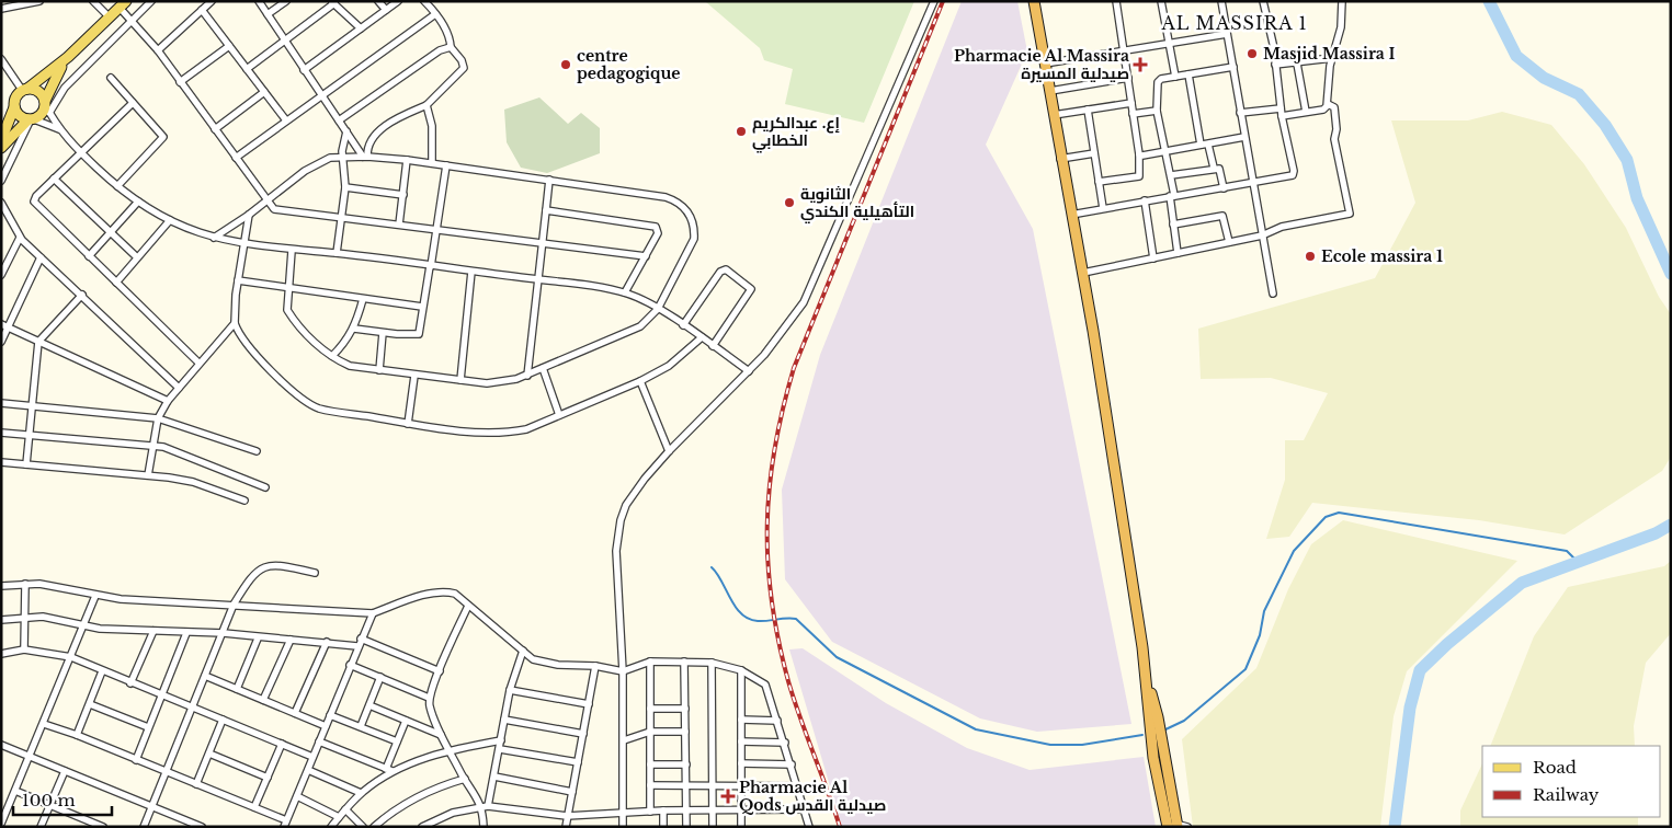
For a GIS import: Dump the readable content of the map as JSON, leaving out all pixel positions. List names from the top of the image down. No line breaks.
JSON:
{"districts":["AL MASSIRA 1"],"places":{"other":["Masjid Massira I","centre pedagogique","إع. عبدالكريم الخطابي","الثانوية التأهيلية الكندي","Ecole massira 1"],"health":["Pharmacie Al Massira صيدلية المسيرة","Pharmacie Al Qods صيدلية القدس"]},"legend":["Road","Railway"],"scale_bar":"100 m"}
